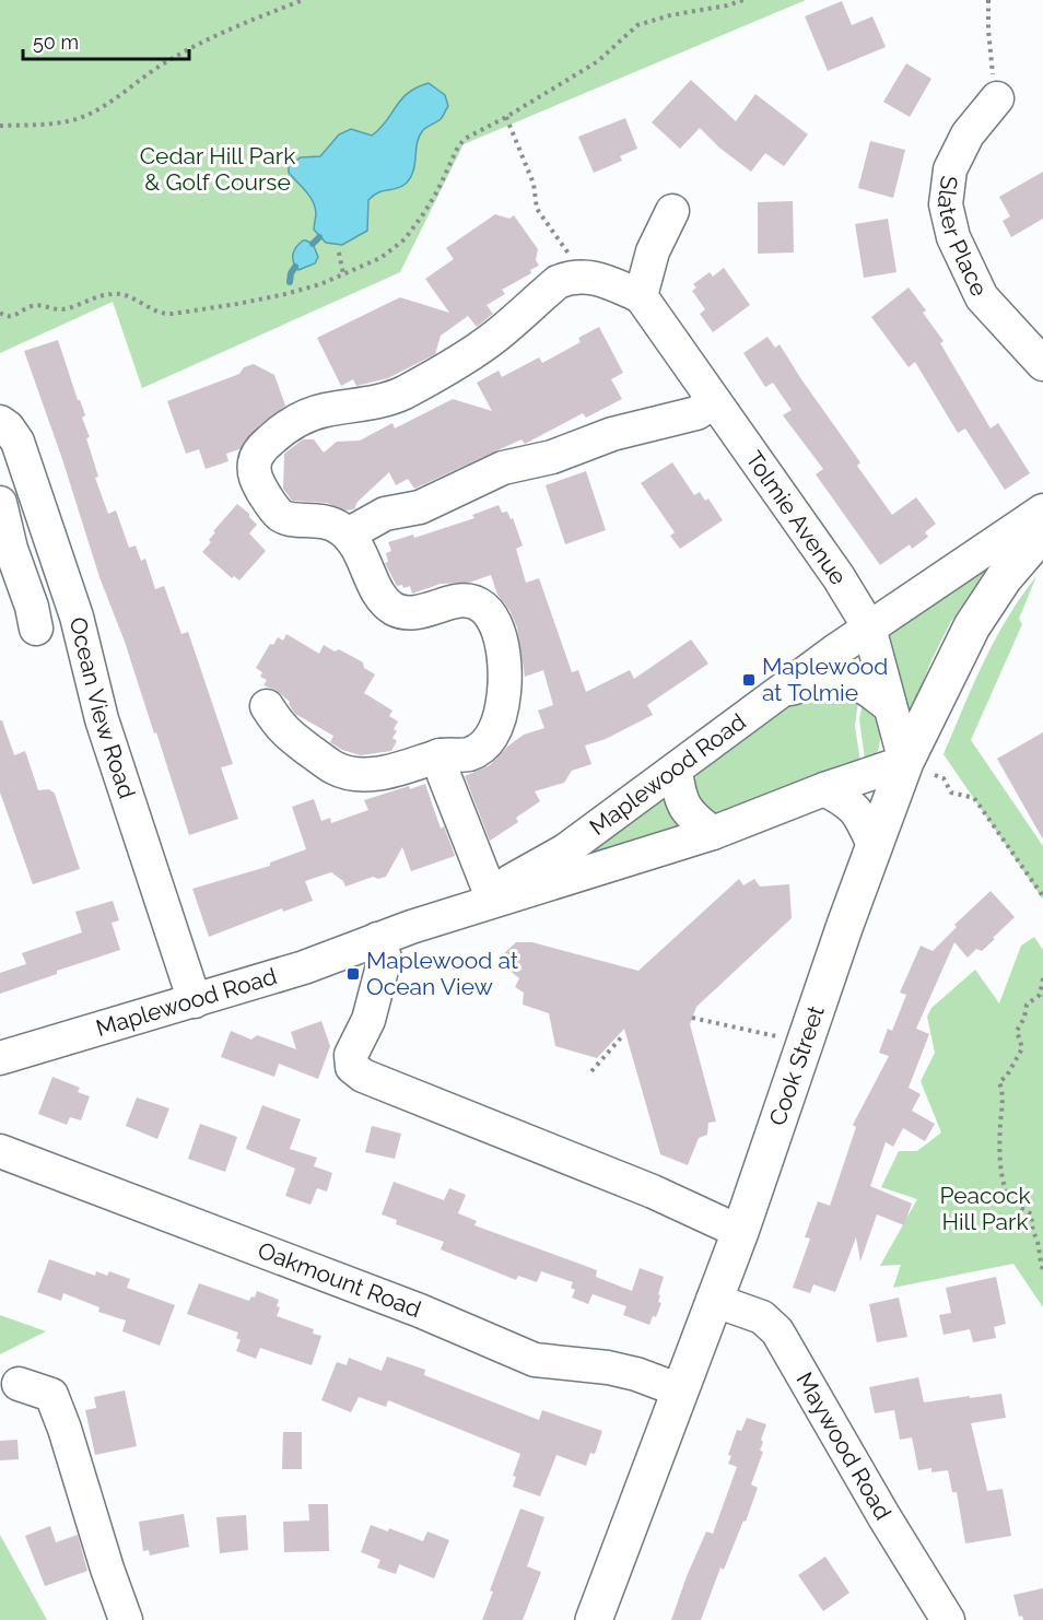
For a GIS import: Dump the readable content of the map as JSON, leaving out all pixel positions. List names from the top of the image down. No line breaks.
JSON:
{"streets":{"main road":["Cook Street"],"street":["Slater Place","Tolmie Avenue","Ocean View Road","Maplewood Road","Oakmount Road","Maywood Road"]},"crossings":[["Tolmie Avenue","Maplewood Road"],["Tolmie Avenue","Cook Street"],["Ocean View Road","Maplewood Road"],["Maplewood Road","Cook Street"],["Cook Street","Oakmount Road"],["Cook Street","Maywood Road"]],"parks":["Cedar Hill Park & Golf Course","Peacock Hill Park"],"places":{"transit":["Maplewood at Tolmie","Maplewood at Ocean View"]},"scale_bar":"50 m"}
